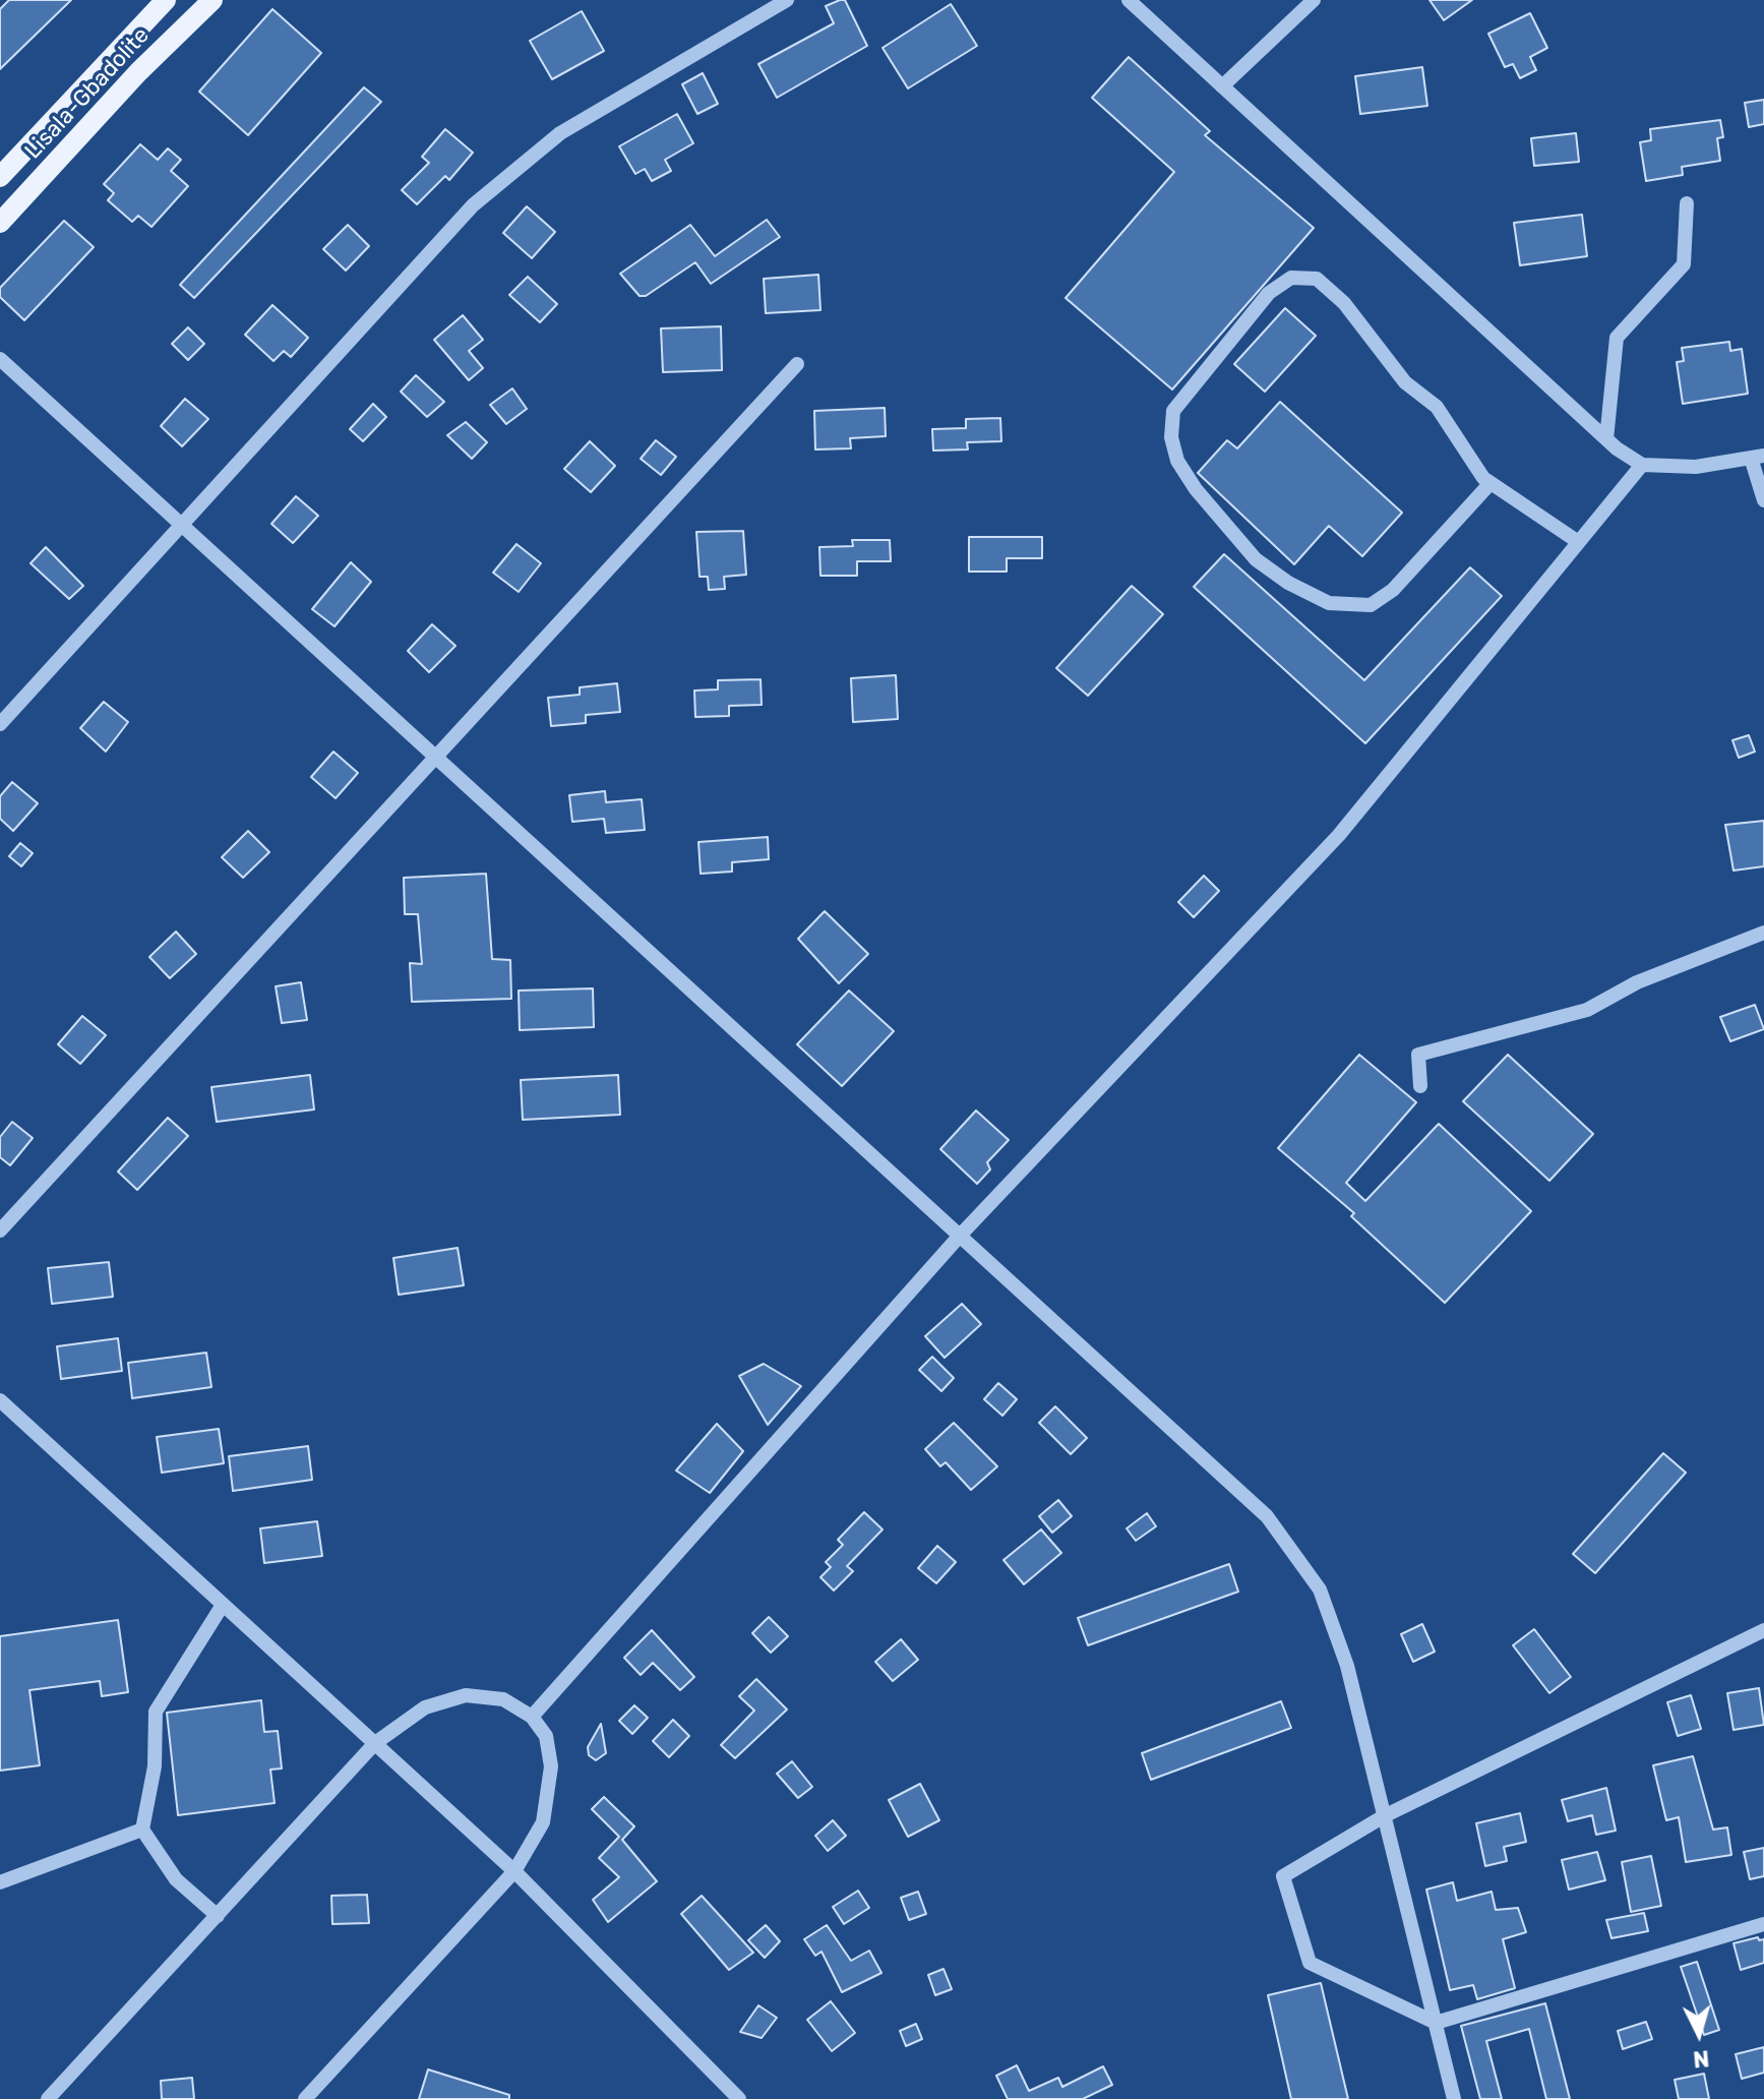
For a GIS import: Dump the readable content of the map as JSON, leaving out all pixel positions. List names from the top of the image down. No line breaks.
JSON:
{"streets":{"main road":["Lisala-Gbadolite"]},"north":"bottom"}
